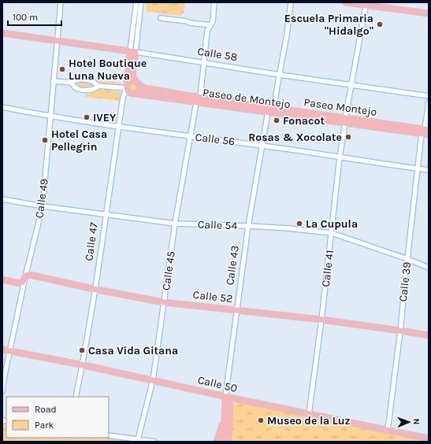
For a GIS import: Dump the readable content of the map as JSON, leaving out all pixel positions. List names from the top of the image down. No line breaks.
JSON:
{"streets":{"main road":["Calle 58","Paseo de Montejo","Paseo Montejo","Calle 47","Calle 43","Calle 52","Calle 50"],"street":["Calle 56","Calle 49","Calle 54","Calle 41","Calle 45","Calle 39"]},"crossings":[["Calle 58","Calle 49"],["Calle 58","Calle 47"],["Calle 58","Calle 41"],["Paseo de Montejo","Paseo Montejo"],["Paseo de Montejo","Calle 47"],["Paseo de Montejo","Calle 43"],["Paseo de Montejo","Calle 41"],["Paseo de Montejo","Calle 45"],["Paseo Montejo","Calle 47"],["Paseo Montejo","Calle 41"],["Paseo Montejo","Calle 39"],["Calle 56","Calle 49"],["Calle 56","Calle 47"],["Calle 56","Calle 43"],["Calle 56","Calle 41"],["Calle 56","Calle 45"],["Calle 56","Calle 39"],["Calle 49","Calle 54"],["Calle 49","Calle 52"],["Calle 49","Calle 50"],["Calle 54","Calle 47"],["Calle 54","Calle 43"],["Calle 54","Calle 41"],["Calle 54","Calle 45"],["Calle 54","Calle 39"],["Calle 47","Calle 52"],["Calle 47","Calle 50"],["Calle 43","Calle 52"],["Calle 43","Calle 50"],["Calle 41","Calle 52"],["Calle 41","Calle 50"],["Calle 45","Calle 52"],["Calle 45","Calle 50"],["Calle 39","Calle 52"],["Calle 39","Calle 50"]],"places":["Escuela Primaria \"Hidalgo\"","Hotel Boutique Luna Nueva","IVEY","Fonacot","Rosas & Xocolate","Hotel Casa Pellegrin","La Cupula","Casa Vida Gitana","Museo de la Luz"],"legend":["Road","Park"],"scale_bar":"100 m","north":"right"}
